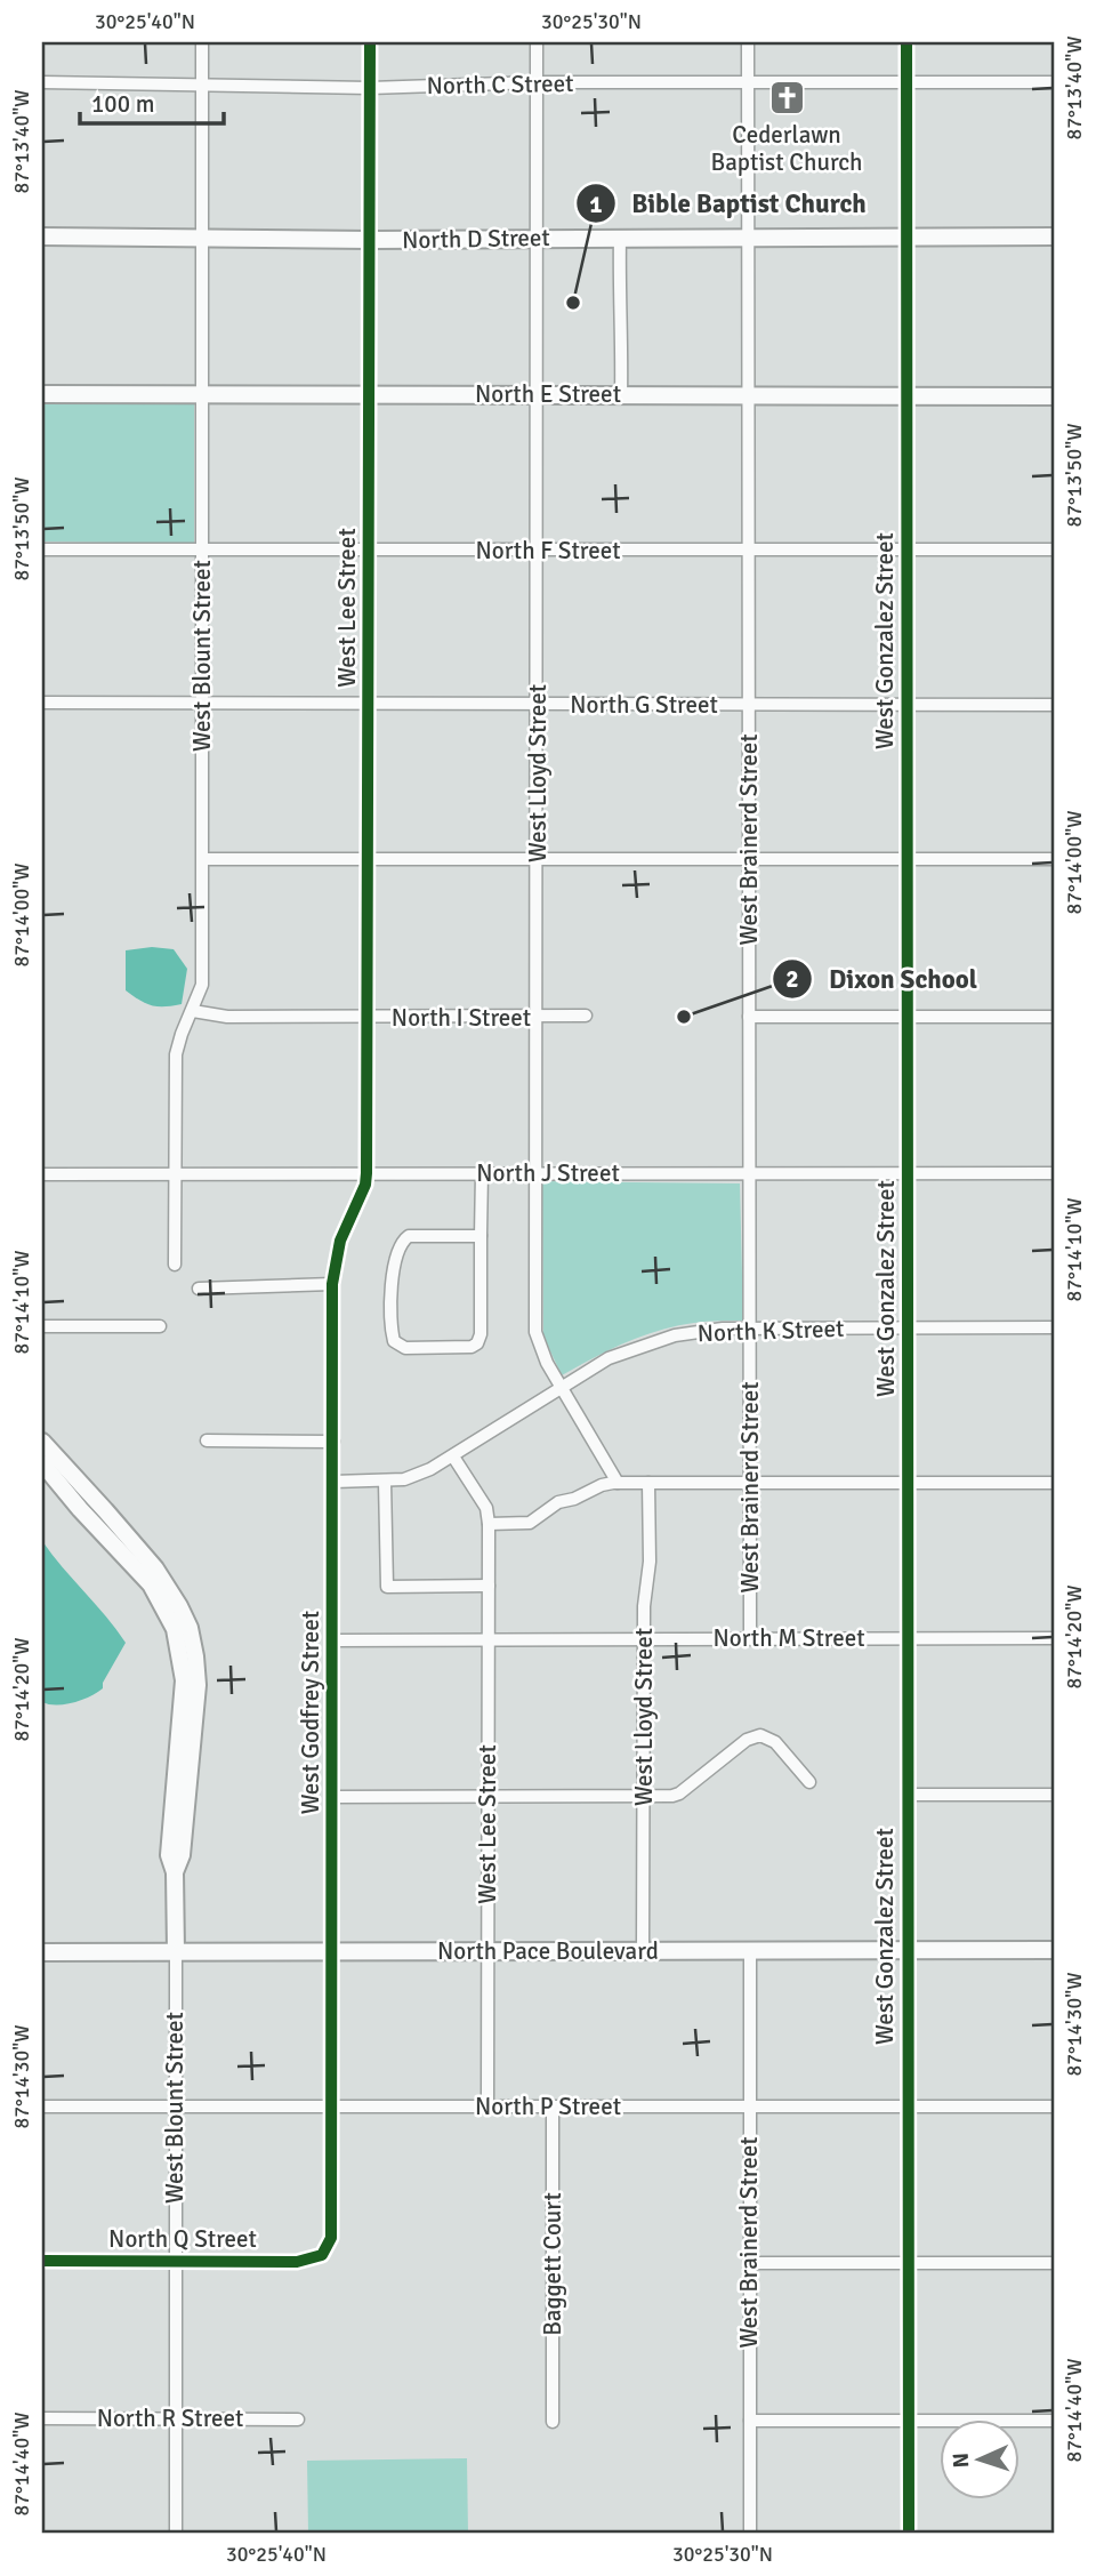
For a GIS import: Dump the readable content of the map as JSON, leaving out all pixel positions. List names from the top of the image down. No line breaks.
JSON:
{"streets":{"street":["North C Street","North D Street","North E Street","North F Street","West Lee Street","West Gonzalez Street","West Blount Street","North G Street","West Lloyd Street","West Brainerd Street","North I Street","North J Street","North K Street","North M Street","West Godfrey Street","North Pace Boulevard","North P Street","North Q Street","Baggett Court","North R Street"]},"crossings":[["North C Street","West Lee Street"],["North C Street","West Gonzalez Street"],["North C Street","West Blount Street"],["North C Street","West Lloyd Street"],["North C Street","West Brainerd Street"],["North D Street","West Lee Street"],["North D Street","West Gonzalez Street"],["North D Street","West Blount Street"],["North D Street","West Lloyd Street"],["North D Street","West Brainerd Street"],["North E Street","West Lee Street"],["North E Street","West Gonzalez Street"],["North E Street","West Blount Street"],["North E Street","West Lloyd Street"],["North E Street","West Brainerd Street"],["North F Street","West Lee Street"],["North F Street","West Gonzalez Street"],["North F Street","West Blount Street"],["North F Street","West Lloyd Street"],["North F Street","West Brainerd Street"],["West Lee Street","North G Street"],["West Lee Street","North I Street"],["West Lee Street","North J Street"],["West Lee Street","North M Street"],["West Lee Street","West Godfrey Street"],["West Lee Street","North Pace Boulevard"],["West Lee Street","North P Street"],["West Gonzalez Street","North G Street"],["West Gonzalez Street","North J Street"],["West Gonzalez Street","North K Street"],["West Gonzalez Street","North M Street"],["West Gonzalez Street","North Pace Boulevard"],["West Gonzalez Street","North P Street"],["West Blount Street","North G Street"],["West Blount Street","North I Street"],["West Blount Street","North J Street"],["West Blount Street","North Pace Boulevard"],["West Blount Street","North P Street"],["West Blount Street","North Q Street"],["West Blount Street","North R Street"],["North G Street","West Lloyd Street"],["North G Street","West Brainerd Street"],["West Lloyd Street","North I Street"],["West Lloyd Street","North J Street"],["West Lloyd Street","North K Street"],["West Lloyd Street","North M Street"],["West Lloyd Street","North Pace Boulevard"],["West Brainerd Street","North J Street"],["West Brainerd Street","North K Street"],["West Brainerd Street","North M Street"],["West Brainerd Street","North Pace Boulevard"],["West Brainerd Street","North P Street"],["North J Street","West Godfrey Street"],["North K Street","West Godfrey Street"],["North M Street","West Godfrey Street"],["West Godfrey Street","North Pace Boulevard"],["West Godfrey Street","North P Street"],["West Godfrey Street","North Q Street"],["North P Street","Baggett Court"]],"places":{"church":["Cederlawn Baptist Church"],"other":["Bible Baptist Church","Dixon School"]},"scale_bar":"100 m","north":"left","coordinates":["30°25'40\"N","30°25'30\"N","87°13'40\"W","87°13'50\"W","87°14'00\"W","87°14'10\"W","87°14'20\"W","87°14'30\"W","87°14'40\"W"]}
